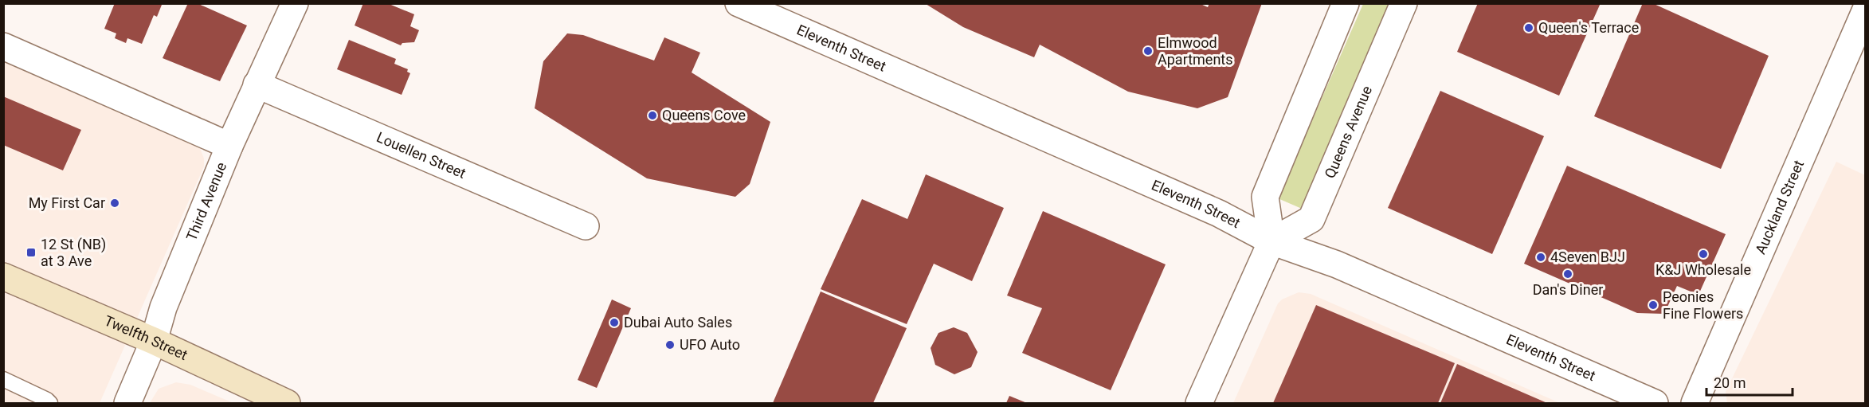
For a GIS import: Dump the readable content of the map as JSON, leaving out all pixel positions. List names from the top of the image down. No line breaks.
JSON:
{"streets":{"street":["Eleventh Street","Queens Avenue","Louellen Street","Third Avenue","Auckland Street","Twelfth Street"]},"crossings":[["Eleventh Street","Queens Avenue"],["Louellen Street","Third Avenue"],["Third Avenue","Twelfth Street"]],"places":{"other":["Queen's Terrace","Elmwood Apartments","Queens Cove","My First Car","K&J Wholesale","4Seven BJJ","Dan's Diner","Peonies Fine Flowers","Dubai Auto Sales","UFO Auto"],"transit":["12 St (NB) at 3 Ave"]},"scale_bar":"20 m"}
